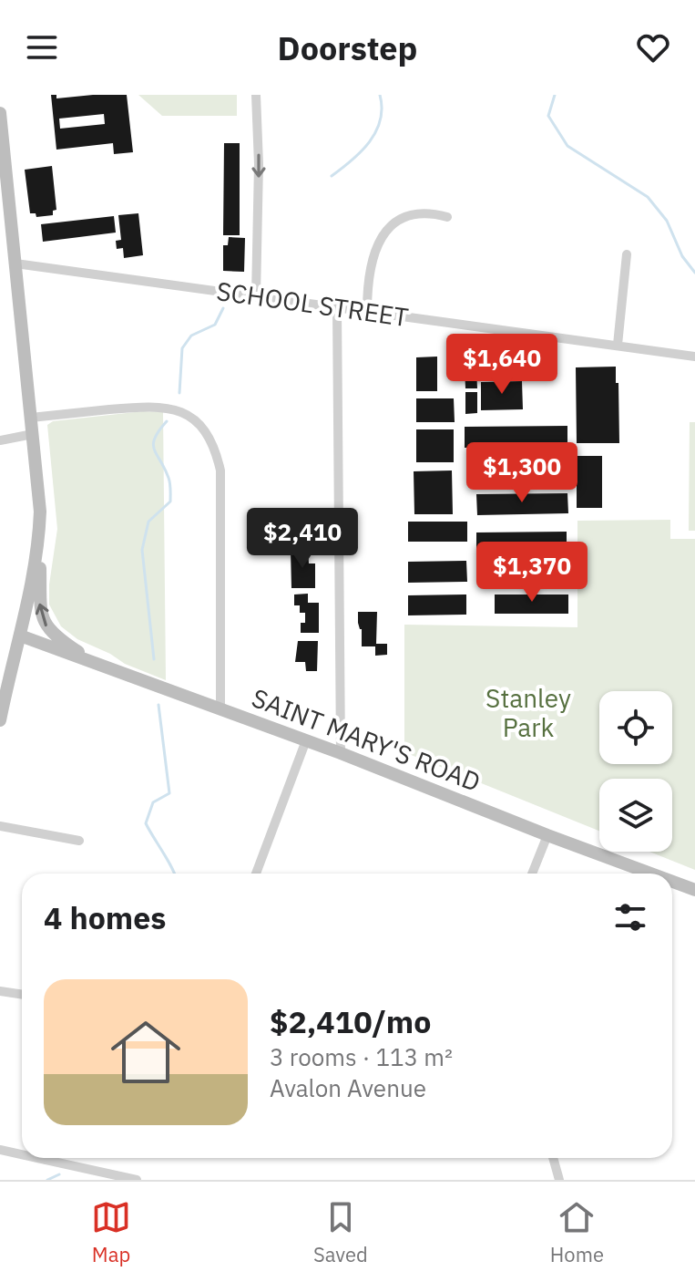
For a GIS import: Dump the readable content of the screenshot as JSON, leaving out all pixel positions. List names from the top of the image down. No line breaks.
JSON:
{"streets":{"street":["SCHOOL STREET","SAINT MARY'S ROAD"]},"parks":["Stanley Park"],"page":{"header":"Doorstep","price":["$1,640","$1,300","$2,410","$1,370"],"heading":"4 homes","list":[{"name":"$2,410/mo","note":"3 rooms · 113 m² · Avalon Avenue"}],"tabs":["Map","Saved","Home"]}}
